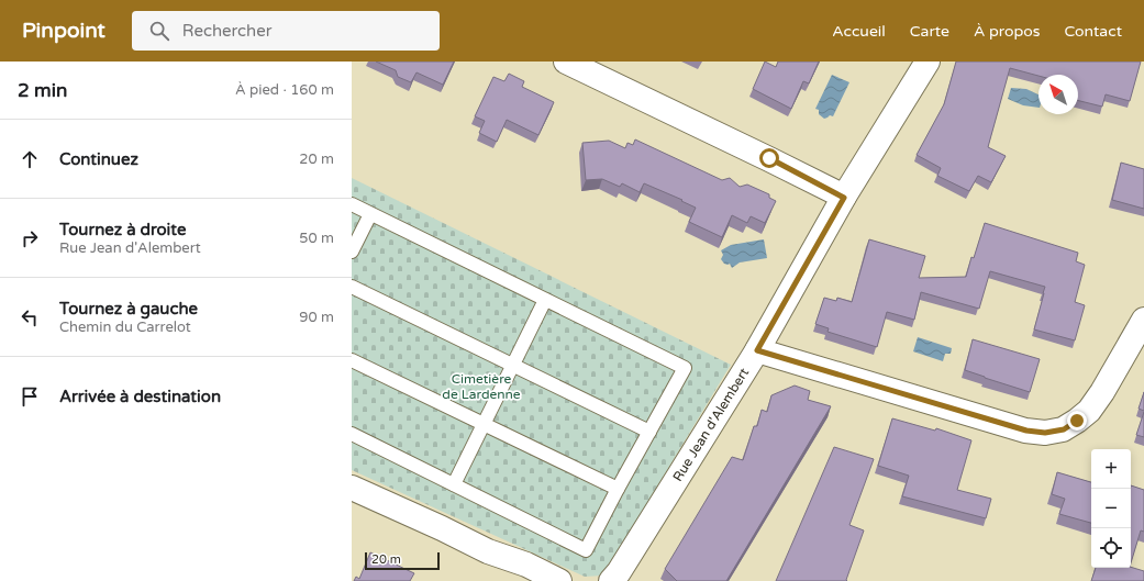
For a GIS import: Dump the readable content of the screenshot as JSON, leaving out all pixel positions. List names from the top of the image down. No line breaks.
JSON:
{"streets":{"street":["Rue Jean d'Alembert"]},"parks":["Cimetière de Lardenne"],"scale_bar":"20 m","north":"top left","page":{"header":"Pinpoint","search":"Rechercher","nav":["Accueil","Carte","À propos","Contact"],"heading":["2 min","À pied · 160 m"],"list":[["Continuez","20 m"],["Tournez à droite","Rue Jean d'Alembert","50 m"],["Tournez à gauche","Chemin du Carrelot","90 m"],"Arrivée à destination"],"map_buttons":["+","−"],"scale":"20 m"}}
